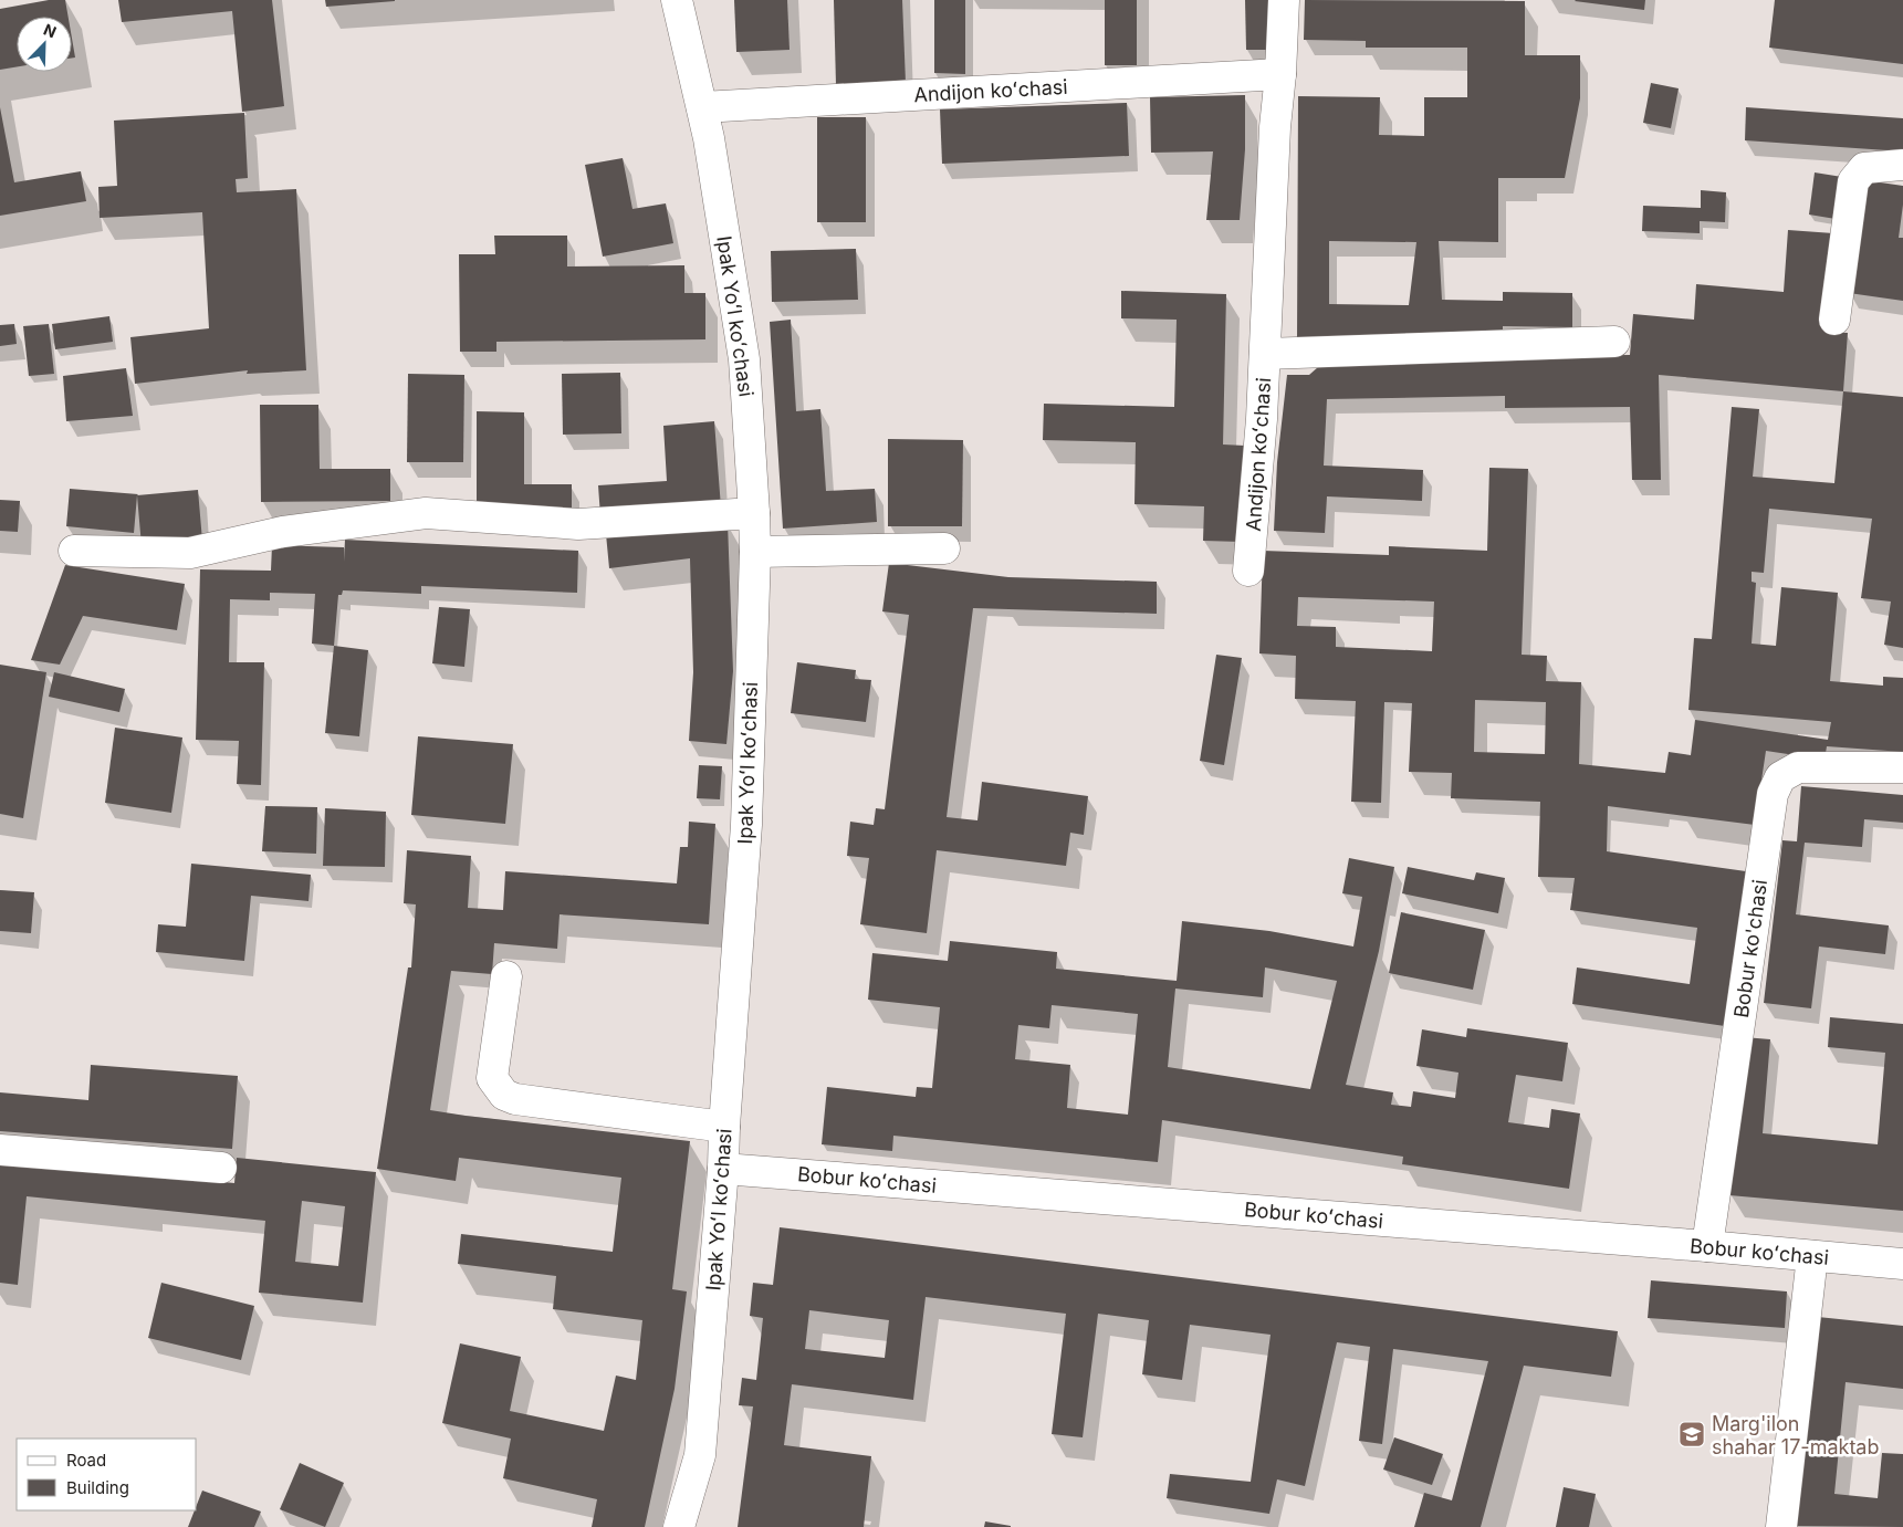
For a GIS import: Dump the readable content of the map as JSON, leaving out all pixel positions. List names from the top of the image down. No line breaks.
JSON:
{"streets":{"street":["Andijon koʻchasi","Ipak Yoʻl koʻchasi","Bobur ko'chasi","Bobur koʻchasi"]},"crossings":[["Andijon koʻchasi","Ipak Yoʻl koʻchasi"],["Ipak Yoʻl koʻchasi","Bobur koʻchasi"],["Bobur ko'chasi","Bobur koʻchasi"]],"places":{"school or university":["Marg'ilon shahar 17-maktab"]},"legend":["Road","Building"],"north":"top right"}
